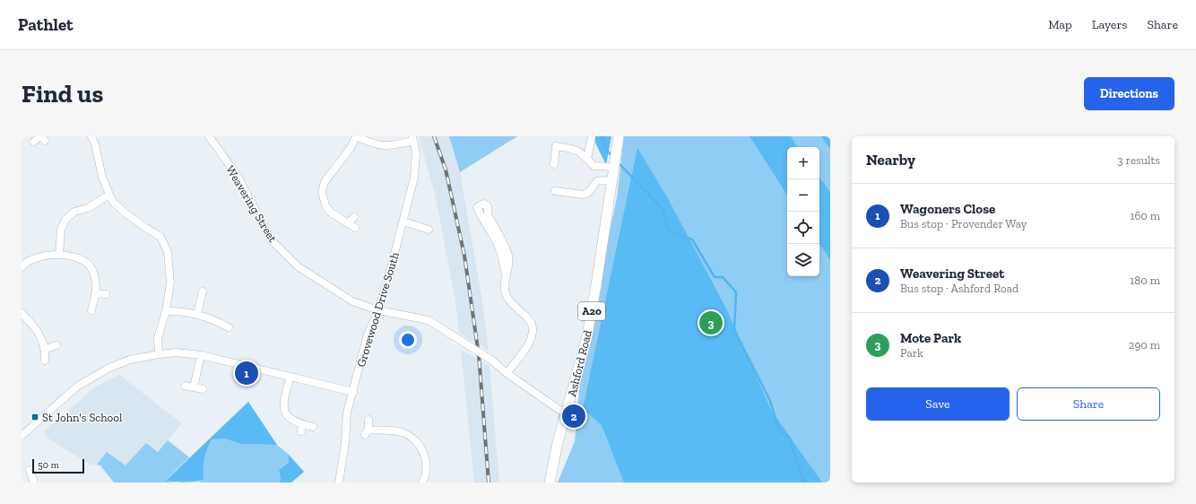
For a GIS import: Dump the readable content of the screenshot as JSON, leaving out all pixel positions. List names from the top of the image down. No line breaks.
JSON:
{"streets":{"main road":["A20","Ashford Road"],"street":["Weavering Street","Grovewood Drive South"]},"crossings":[["Weavering Street","Grovewood Drive South"]],"places":{"transit":["St John's School"]},"scale_bar":"50 m","page":{"header":"Pathlet","nav":["Map","Layers","Share"],"buttons":["Directions",["Save","Share"]],"title":"Find us","heading":["Nearby","3 results"],"map_buttons":["+","−"],"list":[{"mark":"1","name":"Wagoners Close","note":"Bus stop · Provender Way","value":"160 m"},{"mark":"2","name":"Weavering Street","note":"Bus stop · Ashford Road","value":"180 m"},{"mark":"3","name":"Mote Park","note":"Park","value":"290 m"}],"pins":["3","1","2"],"scale":"50 m"}}
